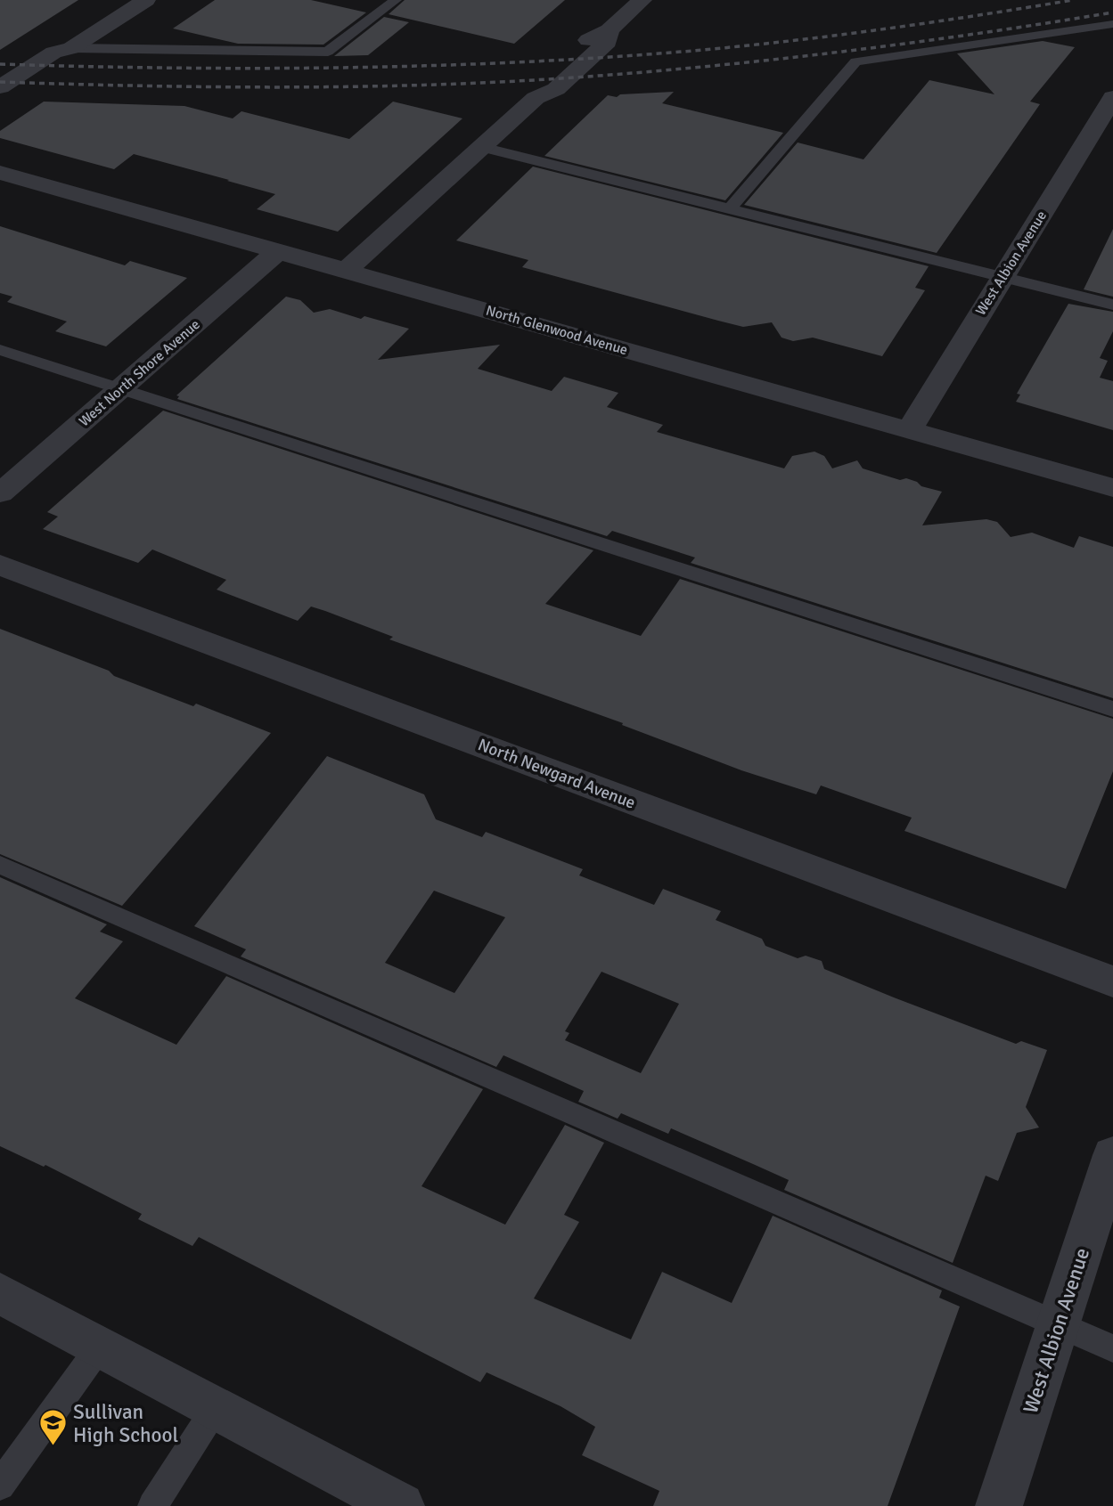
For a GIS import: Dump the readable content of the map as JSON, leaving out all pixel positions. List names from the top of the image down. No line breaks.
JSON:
{"streets":{"street":["West Albion Avenue","North Glenwood Avenue","West North Shore Avenue","North Newgard Avenue"]},"crossings":[["West Albion Avenue","North Glenwood Avenue"],["North Glenwood Avenue","West North Shore Avenue"]],"places":{"school or university":["Sullivan High School"]}}
